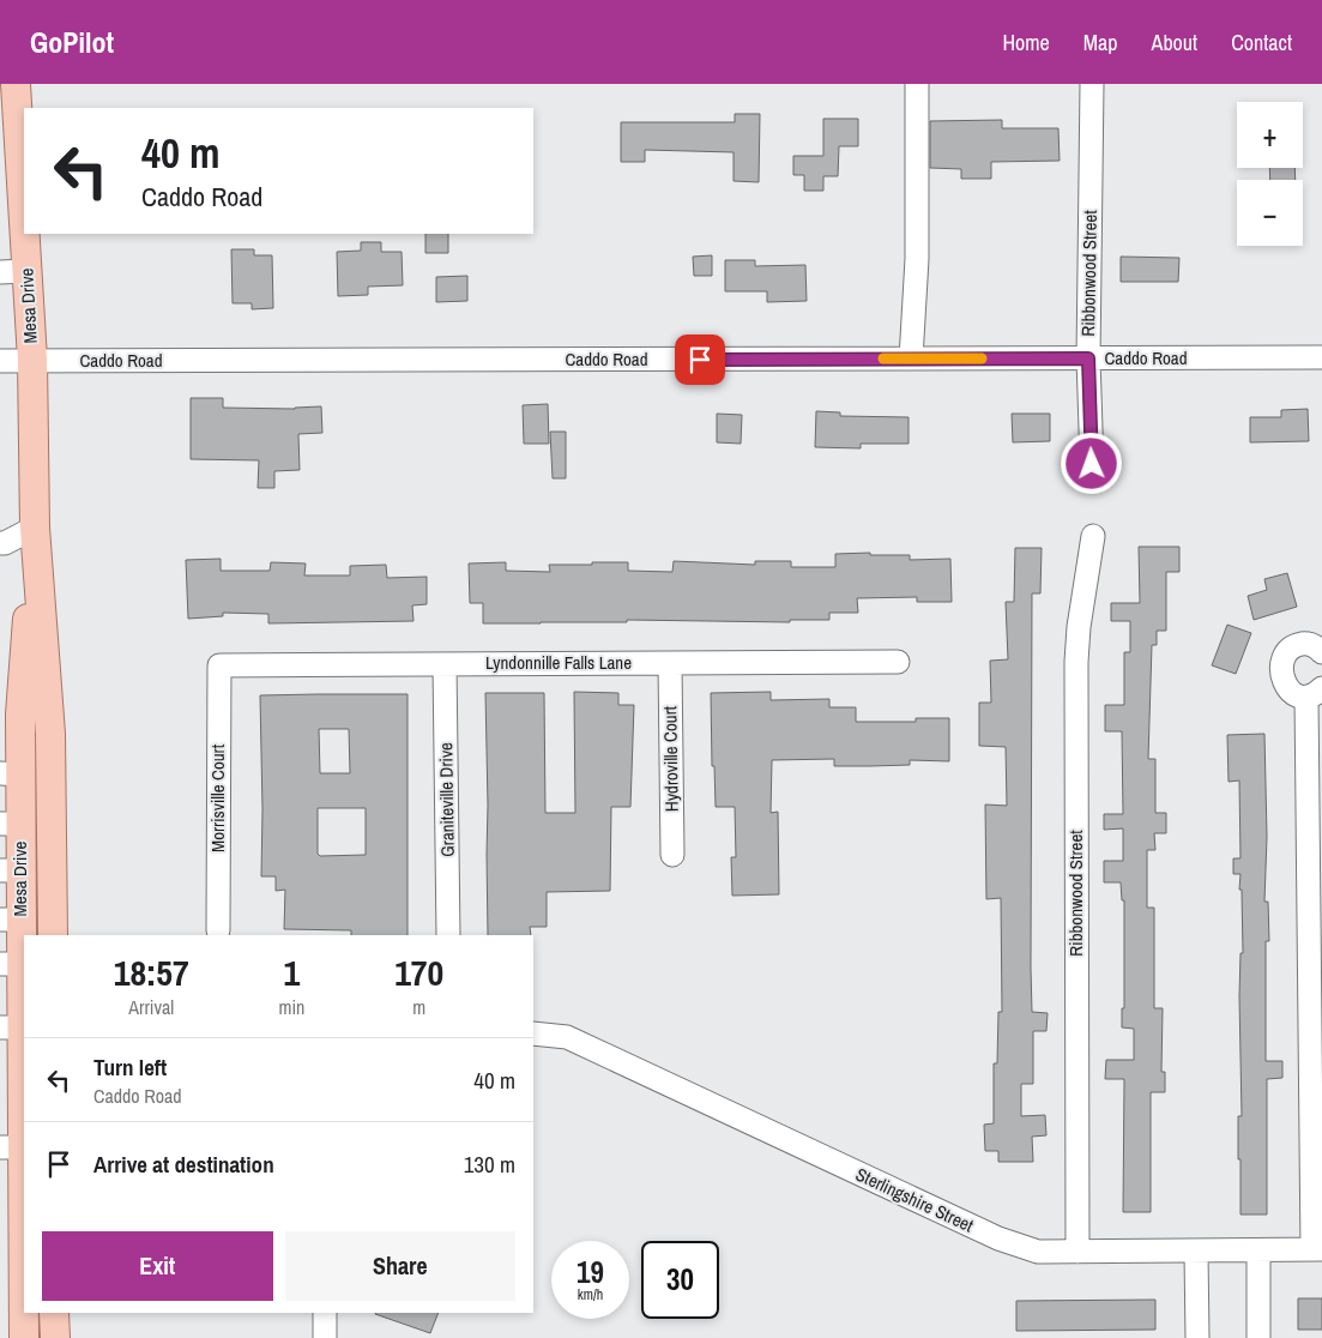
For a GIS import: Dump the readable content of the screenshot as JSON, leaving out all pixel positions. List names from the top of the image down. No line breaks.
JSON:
{"streets":{"main road":["Mesa Drive"],"street":["Ribbonwood Street","Caddo Road","Lyndonnille Falls Lane","Hydroville Court","Morrisville Court","Graniteville Drive","Sterlingshire Street"]},"crossings":[["Ribbonwood Street","Caddo Road"],["Ribbonwood Street","Sterlingshire Street"],["Mesa Drive","Caddo Road"],["Lyndonnille Falls Lane","Hydroville Court"],["Lyndonnille Falls Lane","Morrisville Court"],["Lyndonnille Falls Lane","Graniteville Drive"]],"page":{"header":"GoPilot","nav":["Home","Map","About","Contact"],"map_buttons":["+","−"],"turn":["40 m","Caddo Road"],"eta":["18:57","Arrival","1","min","170","m"],"list":[{"name":"Turn left","note":"Caddo Road","value":"40 m"},{"name":"Arrive at destination","value":"130 m"}],"buttons":["Exit","Share"],"speed":"19 km/h","limit":"30"}}
